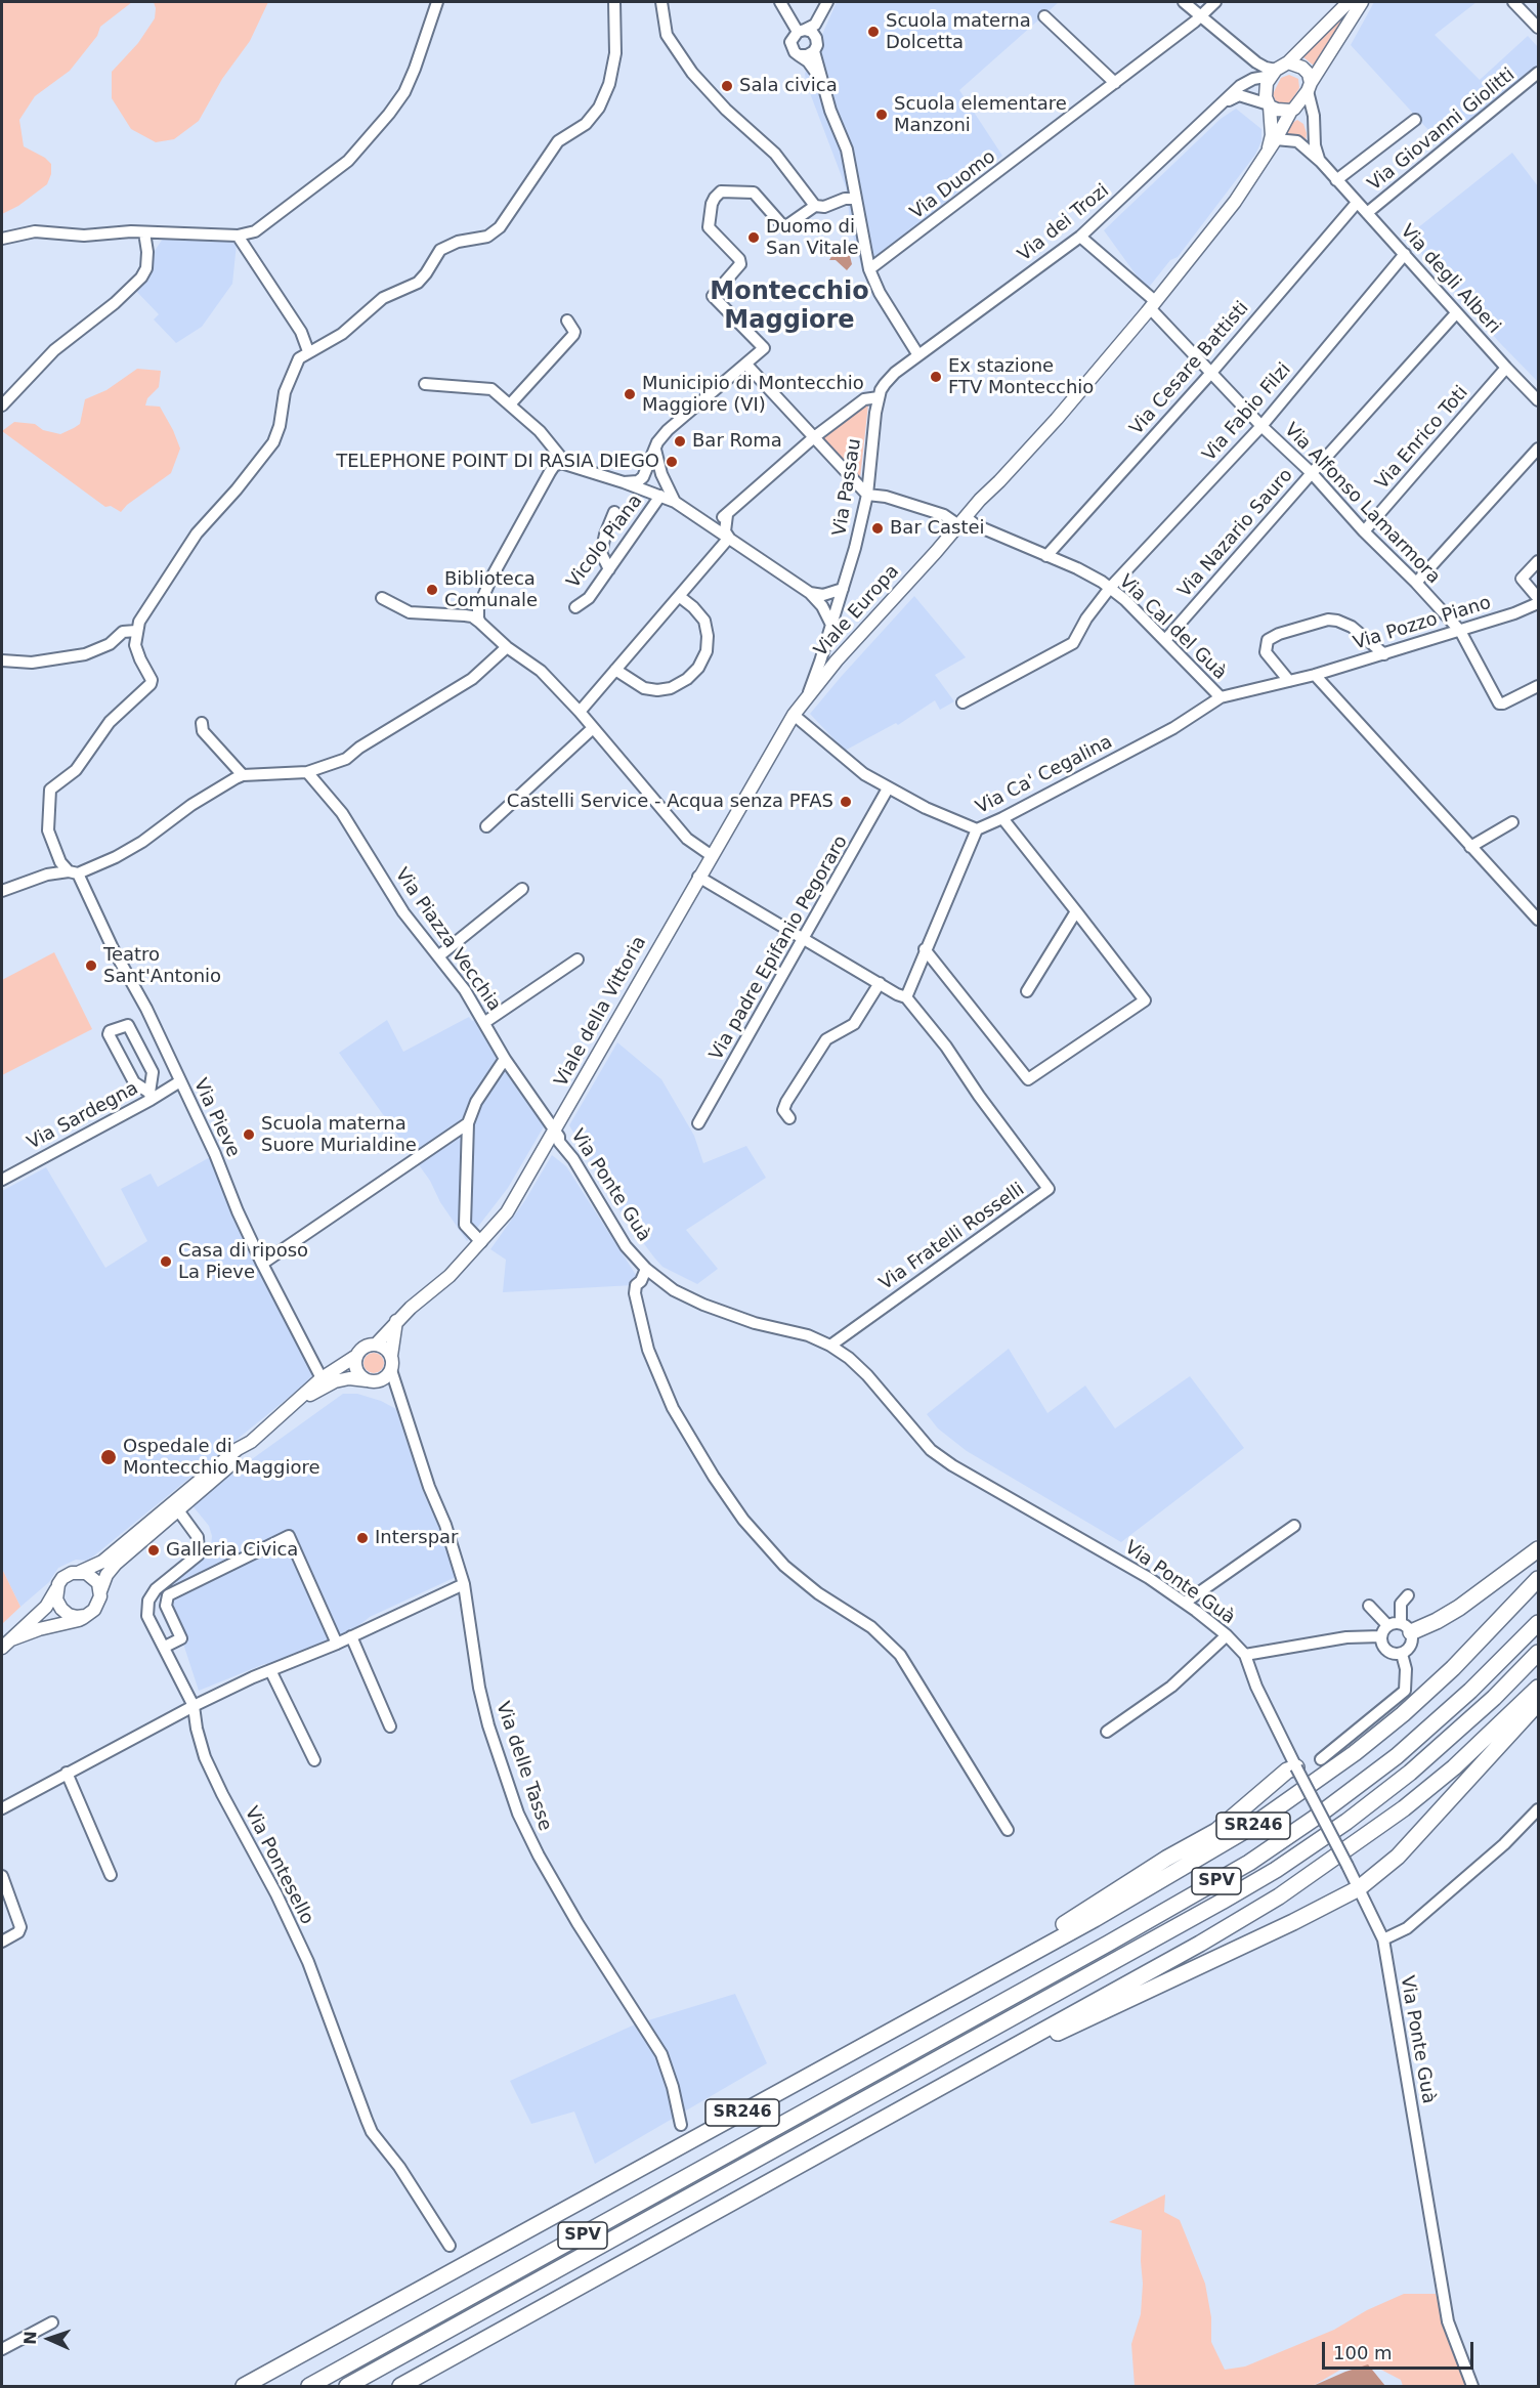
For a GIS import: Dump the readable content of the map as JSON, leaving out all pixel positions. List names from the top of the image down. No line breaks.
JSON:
{"streets":{"highway":["SR246","SPV"],"main road":["Viale Europa","Viale della Vittoria"],"street":["Via Giovanni Giolitti","Via Duomo","Via dei Trozi","Via degli Alberi","Via Cesare Battisti","Via Fabio Filzi","Via Enrico Toti","Via Passau","Via Alfonso Lamarmora","Via Nazario Sauro","Vicolo Piana","Via Pozzo Piano","Via Cal del Guà","Via Ca' Cegalina","Via Piazza Vecchia","Via padre Epifanio Pegoraro","Via Sardegna","Via Pieve","Via Ponte Guà","Via Fratelli Rosselli","Via delle Tasse","Via Pontesello"]},"crossings":[["Via Giovanni Giolitti","Via degli Alberi"],["Via dei Trozi","Via degli Alberi"],["Via dei Trozi","Via Passau"],["Via dei Trozi","Via Alfonso Lamarmora"],["Via dei Trozi","Viale Europa"],["Via degli Alberi","Via Cesare Battisti"],["Via degli Alberi","Via Fabio Filzi"],["Via degli Alberi","Via Enrico Toti"],["Via degli Alberi","Via Nazario Sauro"],["Via degli Alberi","Viale Europa"],["Via Cesare Battisti","Via Alfonso Lamarmora"],["Via Cesare Battisti","Via Cal del Guà"],["Via Fabio Filzi","Via Alfonso Lamarmora"],["Via Fabio Filzi","Via Cal del Guà"],["Via Enrico Toti","Via Alfonso Lamarmora"],["Via Passau","Viale Europa"],["Via Passau","Via Cal del Guà"],["Via Passau","Viale della Vittoria"],["Via Alfonso Lamarmora","Via Nazario Sauro"],["Via Alfonso Lamarmora","Viale Europa"],["Via Alfonso Lamarmora","Via Pozzo Piano"],["Via Nazario Sauro","Via Cal del Guà"],["Viale Europa","Via Cal del Guà"],["Viale Europa","Viale della Vittoria"],["Via Pozzo Piano","Via Cal del Guà"],["Via Cal del Guà","Via Ca' Cegalina"],["Via Ca' Cegalina","Via padre Epifanio Pegoraro"],["Via Ca' Cegalina","Viale della Vittoria"],["Via Piazza Vecchia","Viale della Vittoria"],["Via Piazza Vecchia","Via Ponte Guà"],["Viale della Vittoria","Via Pieve"],["Viale della Vittoria","Via Ponte Guà"],["Viale della Vittoria","Via delle Tasse"],["Via Sardegna","Via Pieve"],["Via Ponte Guà","Via Fratelli Rosselli"]],"districts":["Montecchio Maggiore"],"places":["Scuola materna Dolcetta","Sala civica","Scuola elementare Manzoni","Duomo di San Vitale","Ex stazione FTV Montecchio","Municipio di Montecchio Maggiore (VI)","Bar Roma","TELEPHONE POINT DI RASIA DIEGO","Bar Castei","Biblioteca Comunale","Castelli Service - Acqua senza PFAS","Teatro Sant'Antonio","Scuola materna Suore Murialdine","Casa di riposo La Pieve","Ospedale di Montecchio Maggiore","Interspar","Galleria Civica"],"scale_bar":"100 m","north":"left"}
